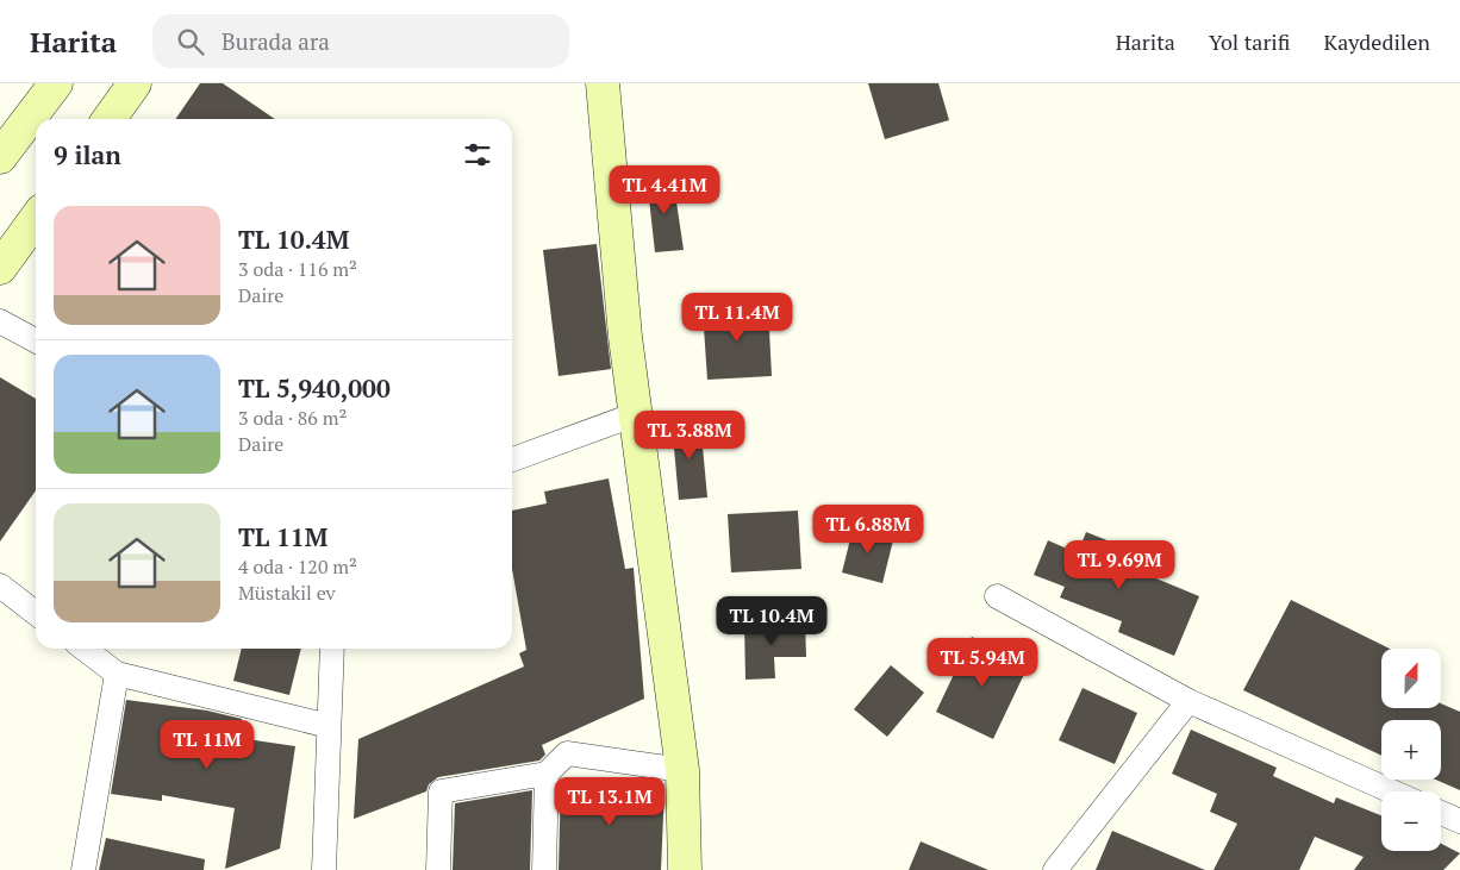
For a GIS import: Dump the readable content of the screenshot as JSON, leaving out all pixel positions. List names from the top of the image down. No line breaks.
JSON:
{"north":"top","page":{"header":"Harita","search":"Burada ara","nav":["Harita","Yol tarifi","Kaydedilen"],"heading":"9 ilan","price":["TL 4.41M","TL 11.4M","TL 3.88M","TL 6.88M","TL 9.69M","TL 10.4M","TL 5.94M","TL 11M","TL 13.1M"],"list":[{"name":"TL 10.4M","note":"3 oda · 116 m² · Daire"},{"name":"TL 5,940,000","note":"3 oda · 86 m² · Daire"},{"name":"TL 11M","note":"4 oda · 120 m² · Müstakil ev"}],"map_buttons":["+","−"]}}
